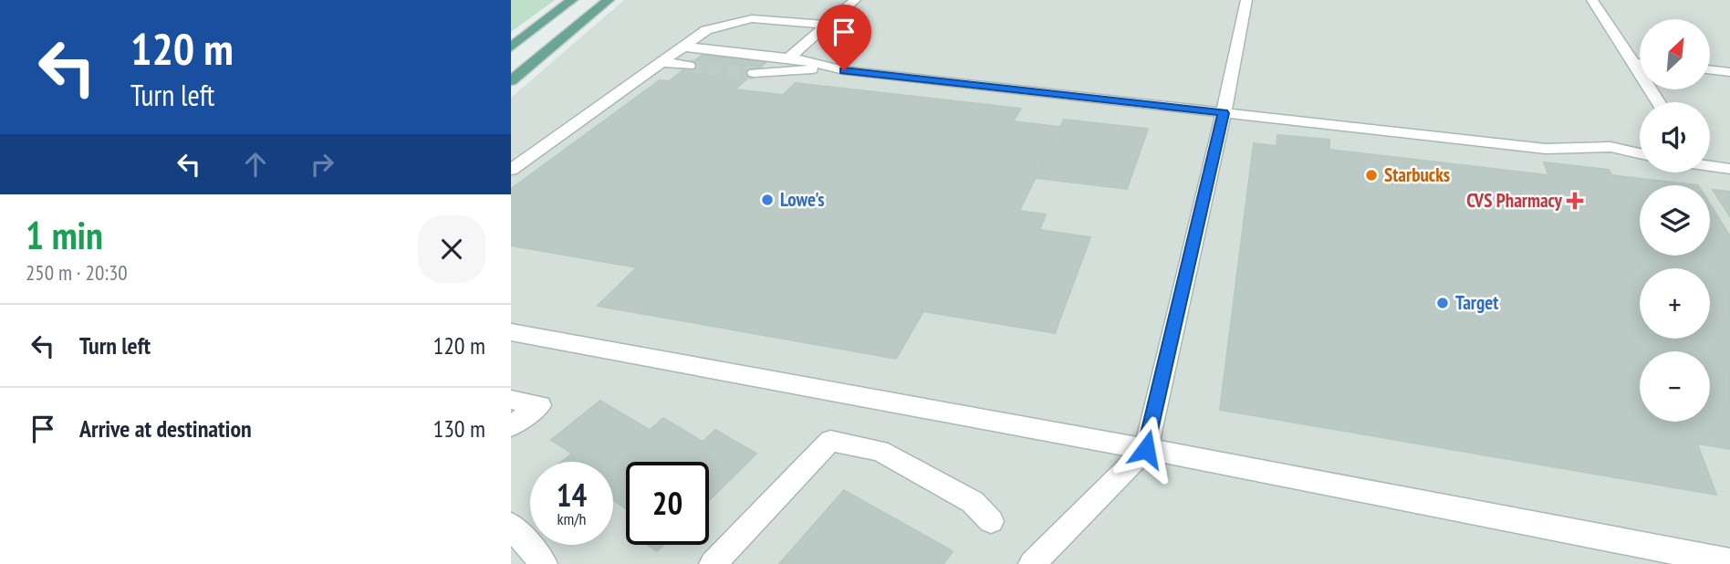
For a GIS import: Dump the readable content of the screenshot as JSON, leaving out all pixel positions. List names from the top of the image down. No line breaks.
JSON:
{"places":{"other":["Starbucks","Lowe's","Target"],"health":["CVS Pharmacy"]},"north":"top right","page":{"turn":["120 m","Turn left"],"map_buttons":["+","−"],"heading":["1 min","250 m · 20:30"],"list":[{"name":"Turn left","value":"120 m"},{"name":"Arrive at destination","value":"130 m"}],"speed":"14 km/h","limit":"20"}}
